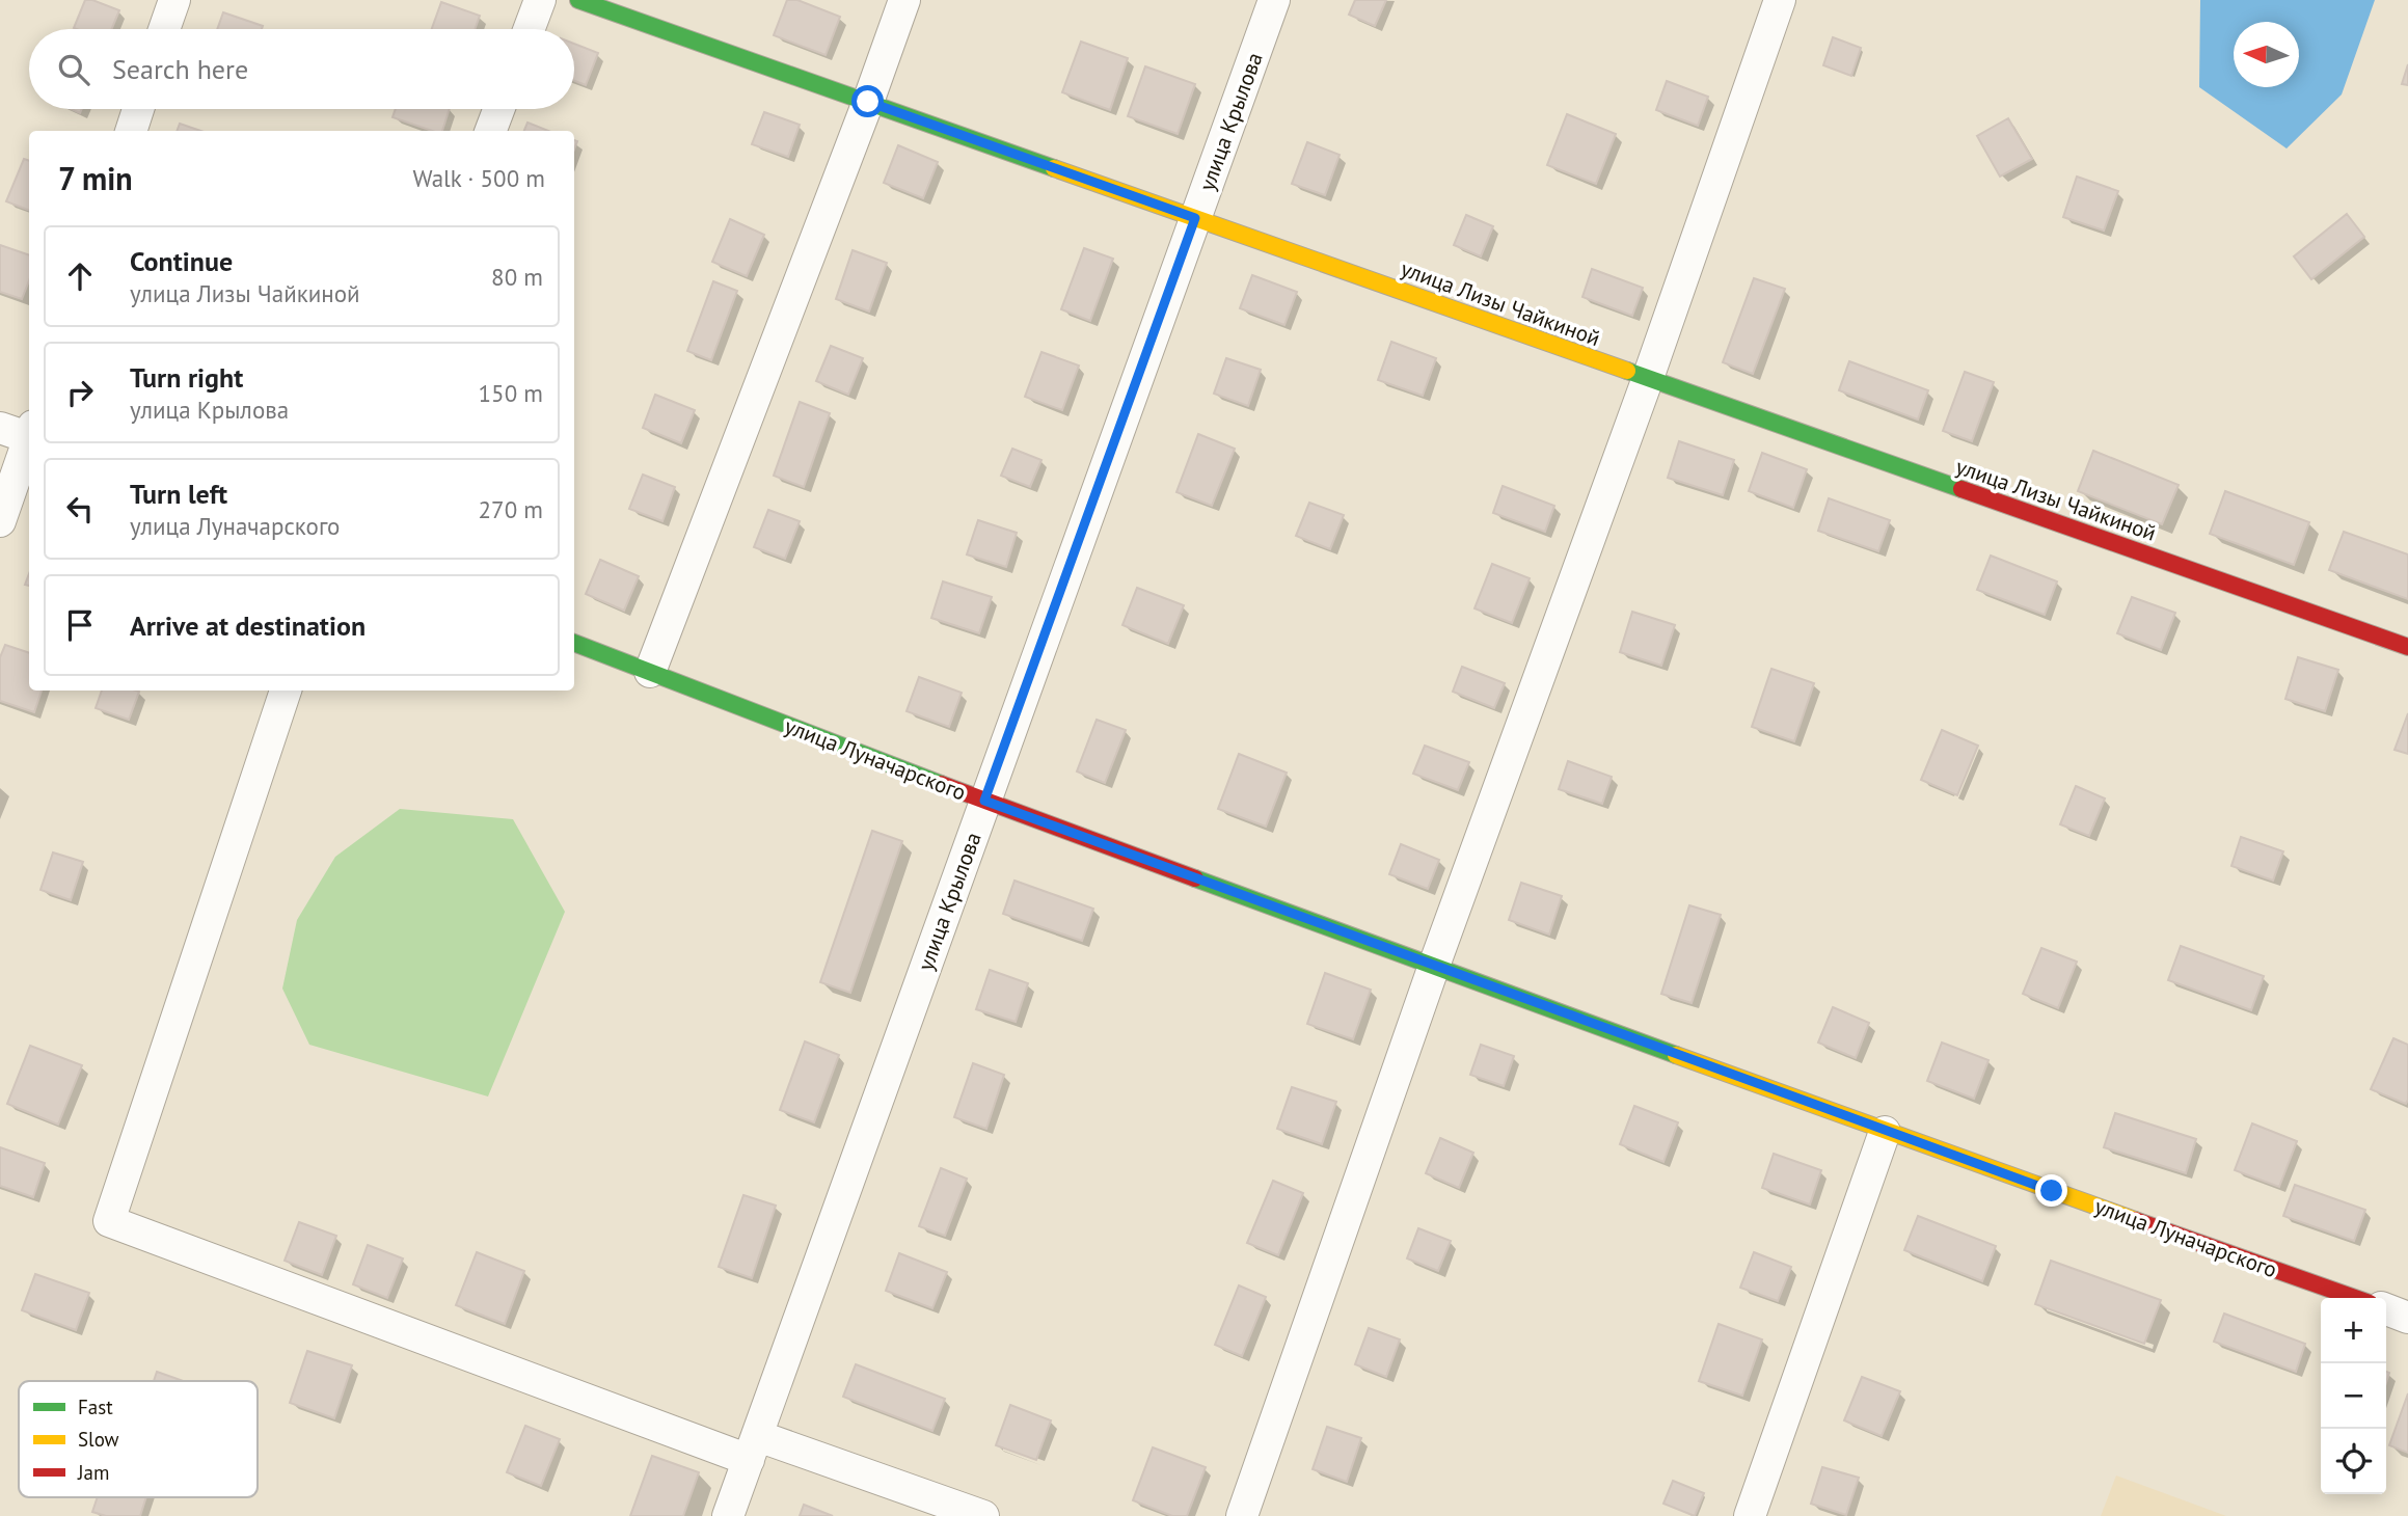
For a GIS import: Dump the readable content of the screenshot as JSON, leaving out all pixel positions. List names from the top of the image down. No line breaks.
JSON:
{"streets":{"street":["улица Крылова","улица Лизы Чайкиной","улица Луначарского"]},"crossings":[["улица Крылова","улица Лизы Чайкиной"],["улица Крылова","улица Луначарского"]],"legend":["Fast","Slow","Jam"],"north":"left","page":{"search":"Search here","heading":["7 min","Walk · 500 m"],"list":[["Continue","улица Лизы Чайкиной","80 m"],["Turn right","улица Крылова","150 m"],["Turn left","улица Луначарского","270 m"],"Arrive at destination"],"map_buttons":["+","−"]}}
